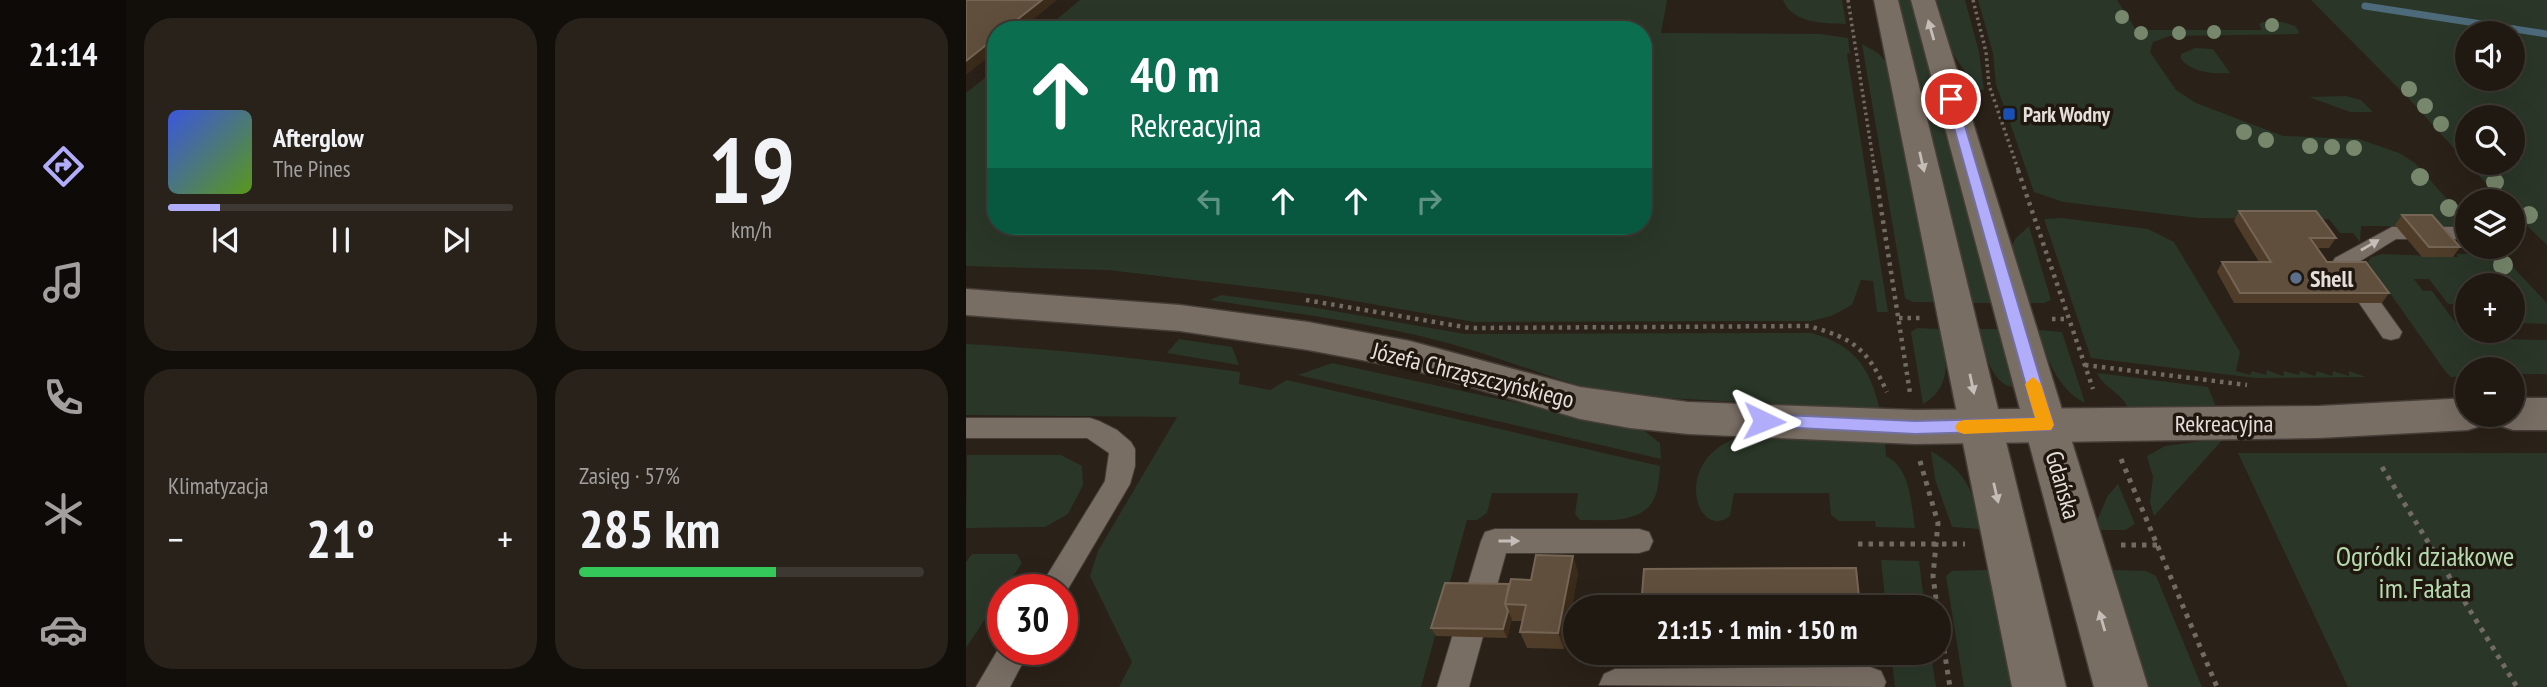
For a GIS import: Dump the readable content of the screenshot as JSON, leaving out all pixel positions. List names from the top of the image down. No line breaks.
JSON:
{"streets":{"main road":["Józefa Chrząszczyńskiego","Rekreacyjna","Gdańska"]},"crossings":[["Józefa Chrząszczyńskiego","Rekreacyjna"],["Rekreacyjna","Gdańska"]],"parks":["Ogródki działkowe im. Fałata"],"places":{"transit":["Park Wodny"],"other":["Shell"]},"page":{"tabs":"21:14","tile":[["19","km/h"],"Klimatyzacja",["Zasięg · 57%","285 km"]],"map_buttons":["+","−"],"turn":["40 m","Rekreacyjna"],"song":["Afterglow","The Pines"],"heat":["−","21°","+"],"limit":"30","trip":"21:15 · 1 min · 150 m"}}
